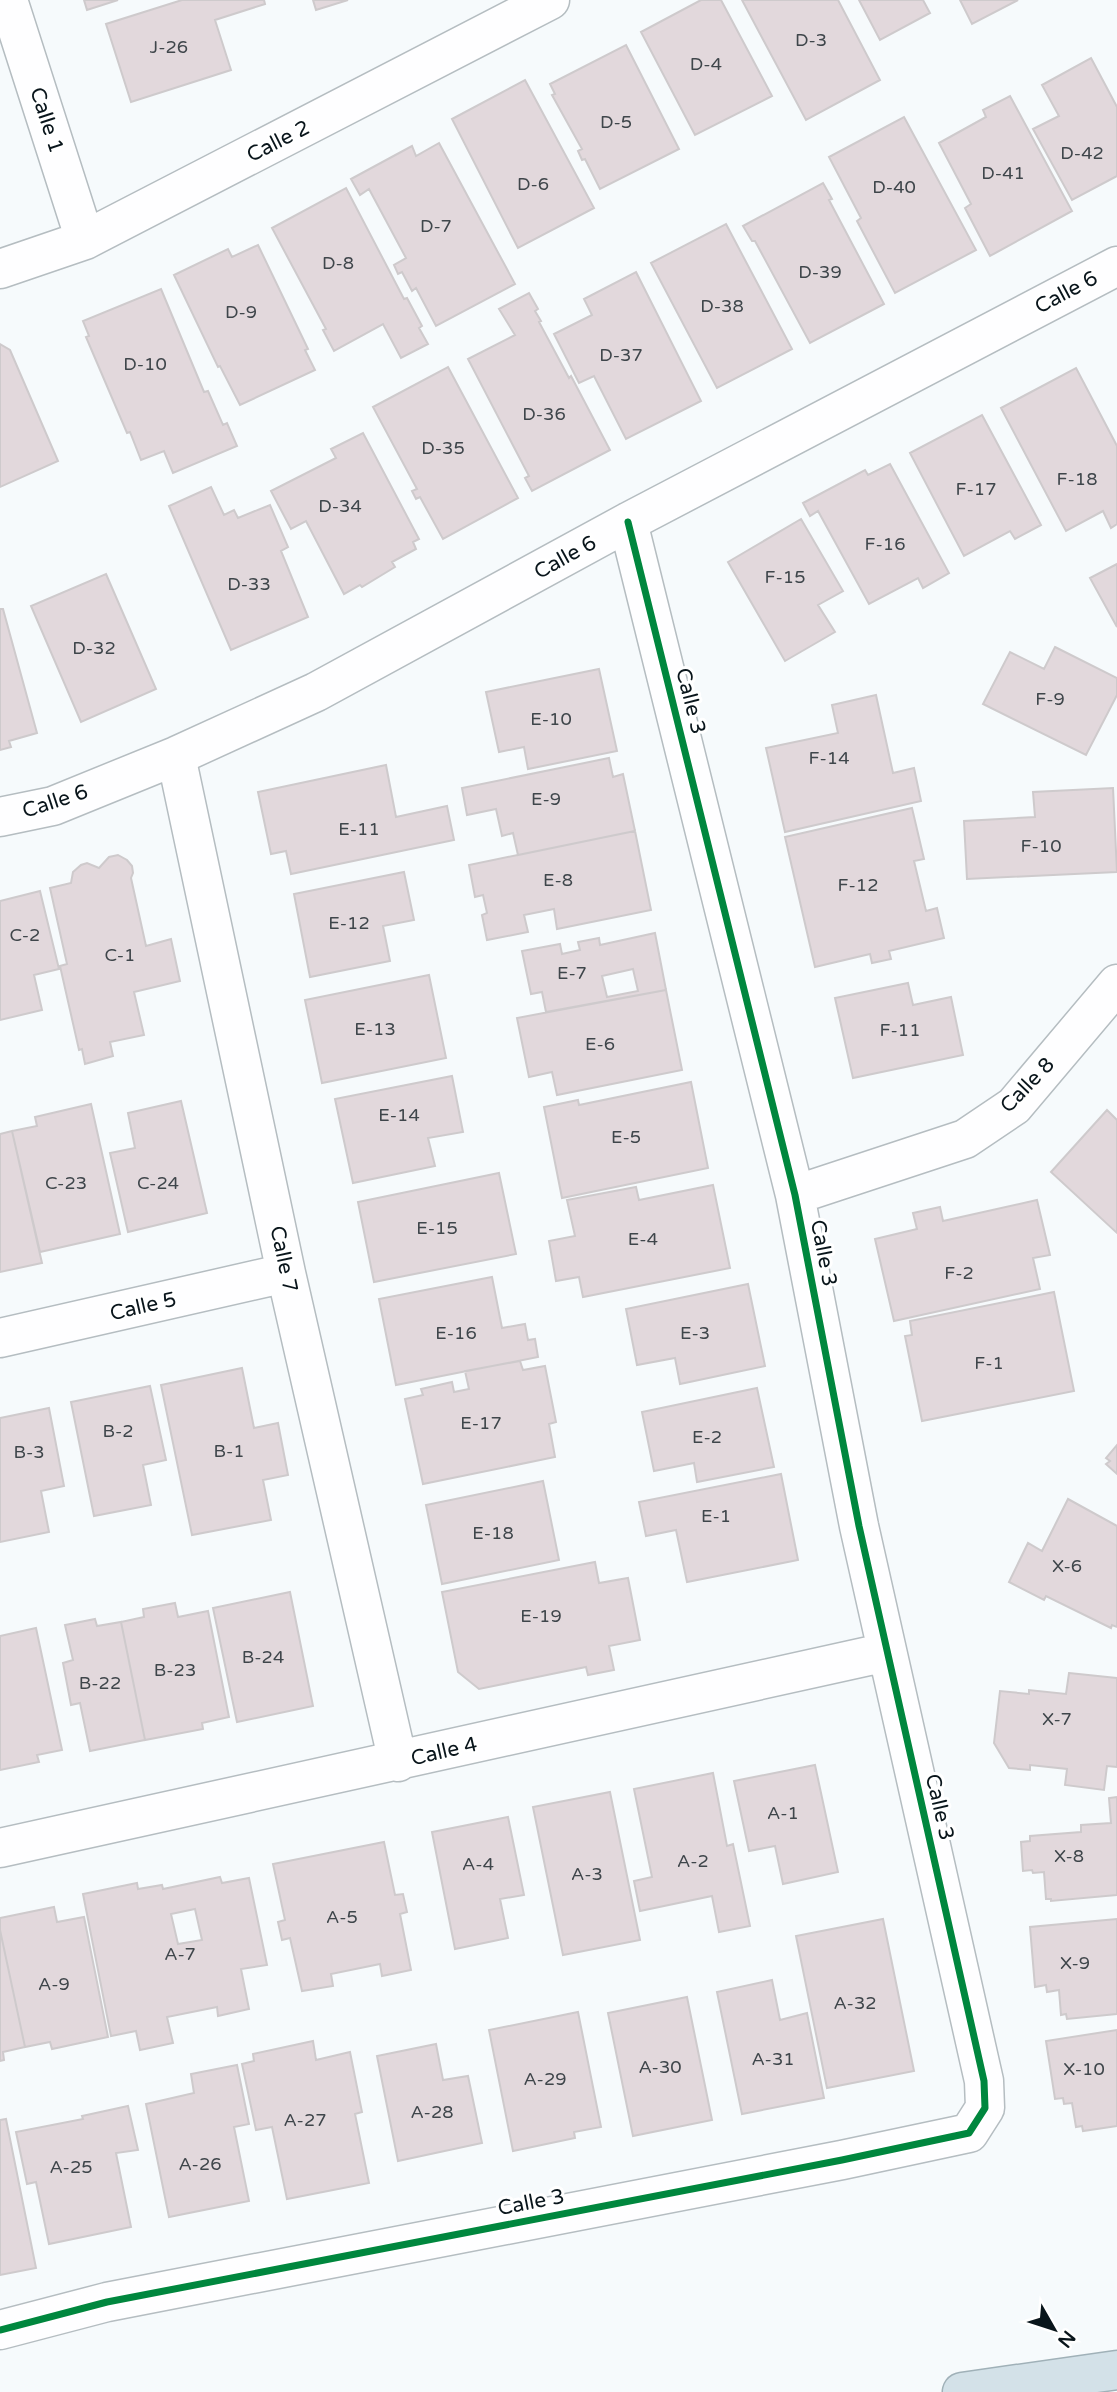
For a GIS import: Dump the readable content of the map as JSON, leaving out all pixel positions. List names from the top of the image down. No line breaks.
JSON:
{"streets":{"street":["Calle 1","Calle 2","Calle 6","Calle 3","Calle 8","Calle 7","Calle 5","Calle 4"]},"crossings":[["Calle 1","Calle 2"],["Calle 6","Calle 3"],["Calle 6","Calle 7"],["Calle 3","Calle 8"],["Calle 3","Calle 4"],["Calle 7","Calle 5"],["Calle 7","Calle 4"]],"house_numbers":["D-3","J-26","D-4","D-5","D-42","D-41","D-6","D-40","D-7","D-8","D-39","D-38","D-9","D-37","D-10","D-36","D-35","F-18","F-17","D-34","F-16","F-15","D-33","D-32","F-9","E-10","F-14","E-9","E-11","F-10","E-8","F-12","E-12","C-2","C-1","E-7","E-13","F-11","E-6","E-14","E-5","C-23","C-24","E-15","E-4","F-2","E-16","E-3","F-1","E-17","B-2","E-2","B-1","B-3","E-1","E-18","X-6","E-19","B-24","B-23","B-22","X-7","A-1","X-8","A-2","A-4","A-3","A-5","A-7","X-9","A-9","A-32","A-31","A-30","X-10","A-29","A-28","A-27","A-26","A-25"],"north":"bottom right"}
